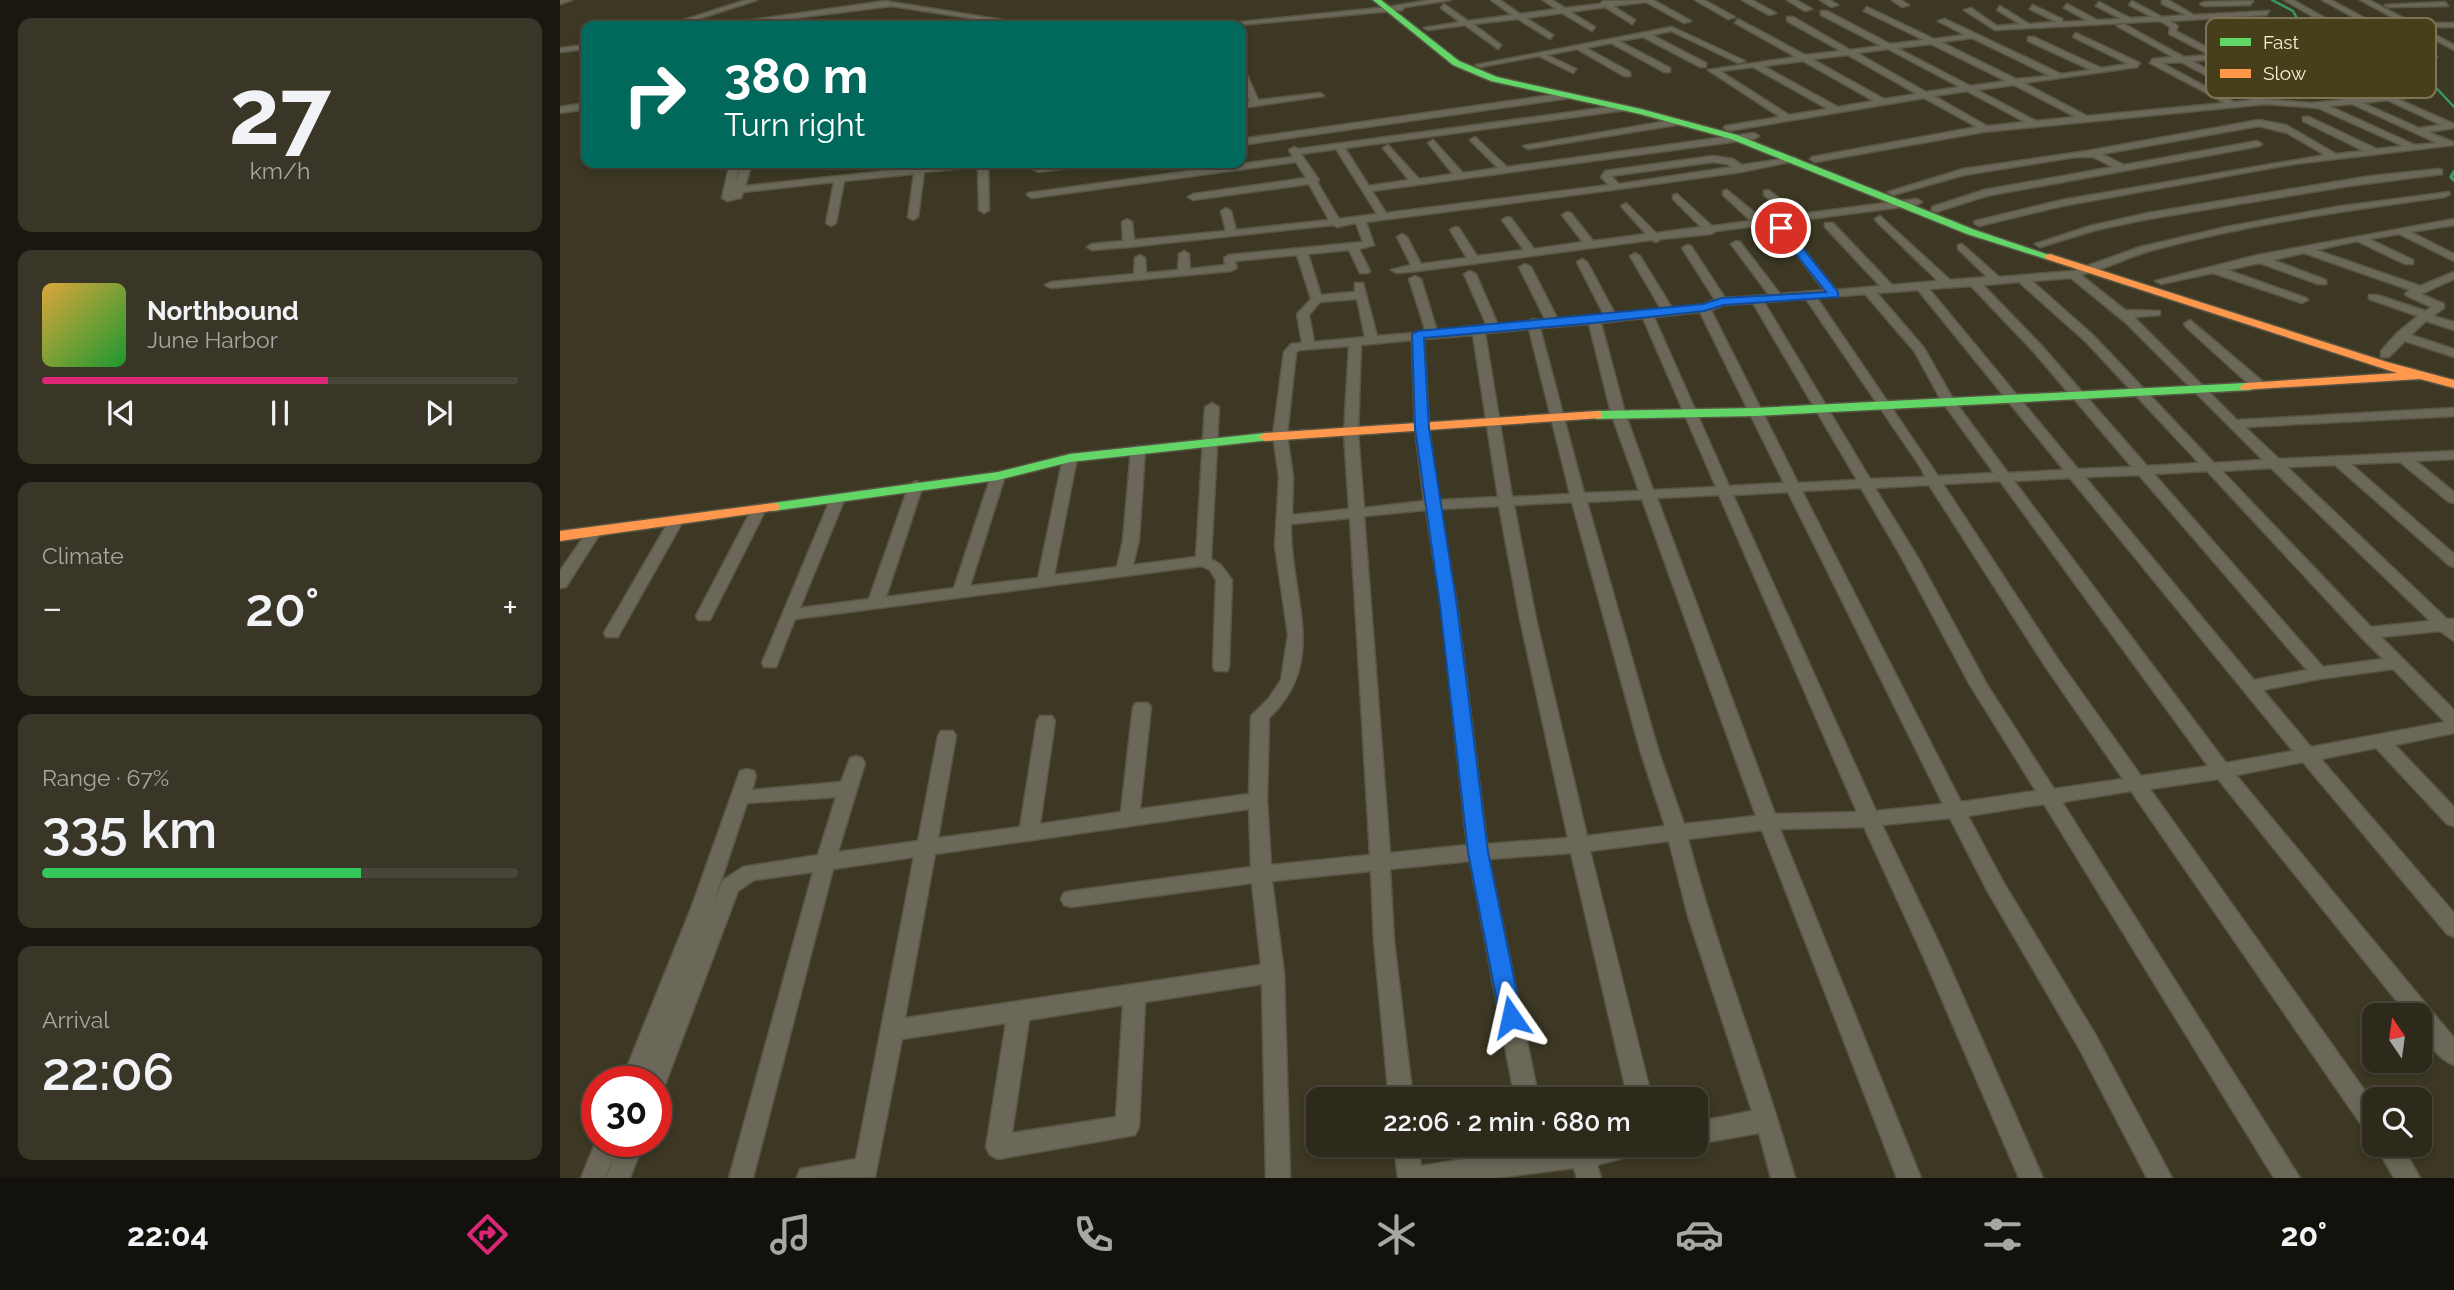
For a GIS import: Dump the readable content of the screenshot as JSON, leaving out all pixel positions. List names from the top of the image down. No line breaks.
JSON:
{"legend":["Fast","Slow"],"north":"top","page":{"tile":[["27","km/h"],"Climate",["Range · 67%","335 km"],["Arrival","22:06"]],"turn":["380 m","Turn right"],"song":["Northbound","June Harbor"],"heat":["−","20°","+"],"limit":"30","trip":"22:06 · 2 min · 680 m","tabs":["22:04","20°"]}}
